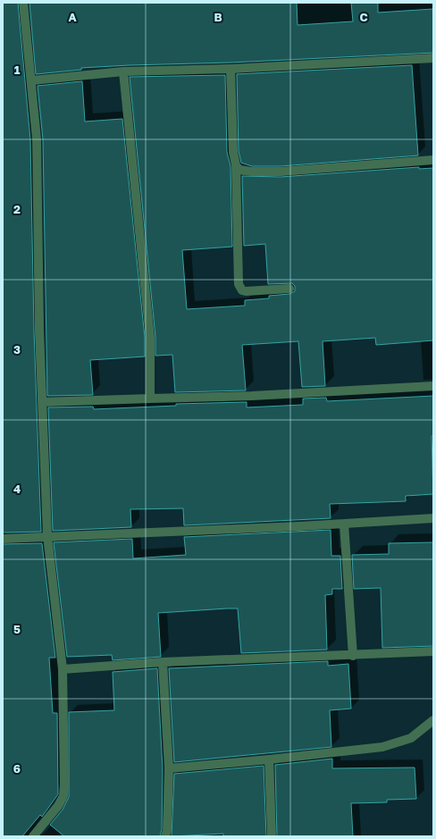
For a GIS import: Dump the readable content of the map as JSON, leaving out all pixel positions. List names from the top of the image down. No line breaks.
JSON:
{"grid":{"columns":["A","B","C"],"rows":["1","2","3","4","5","6"]}}
